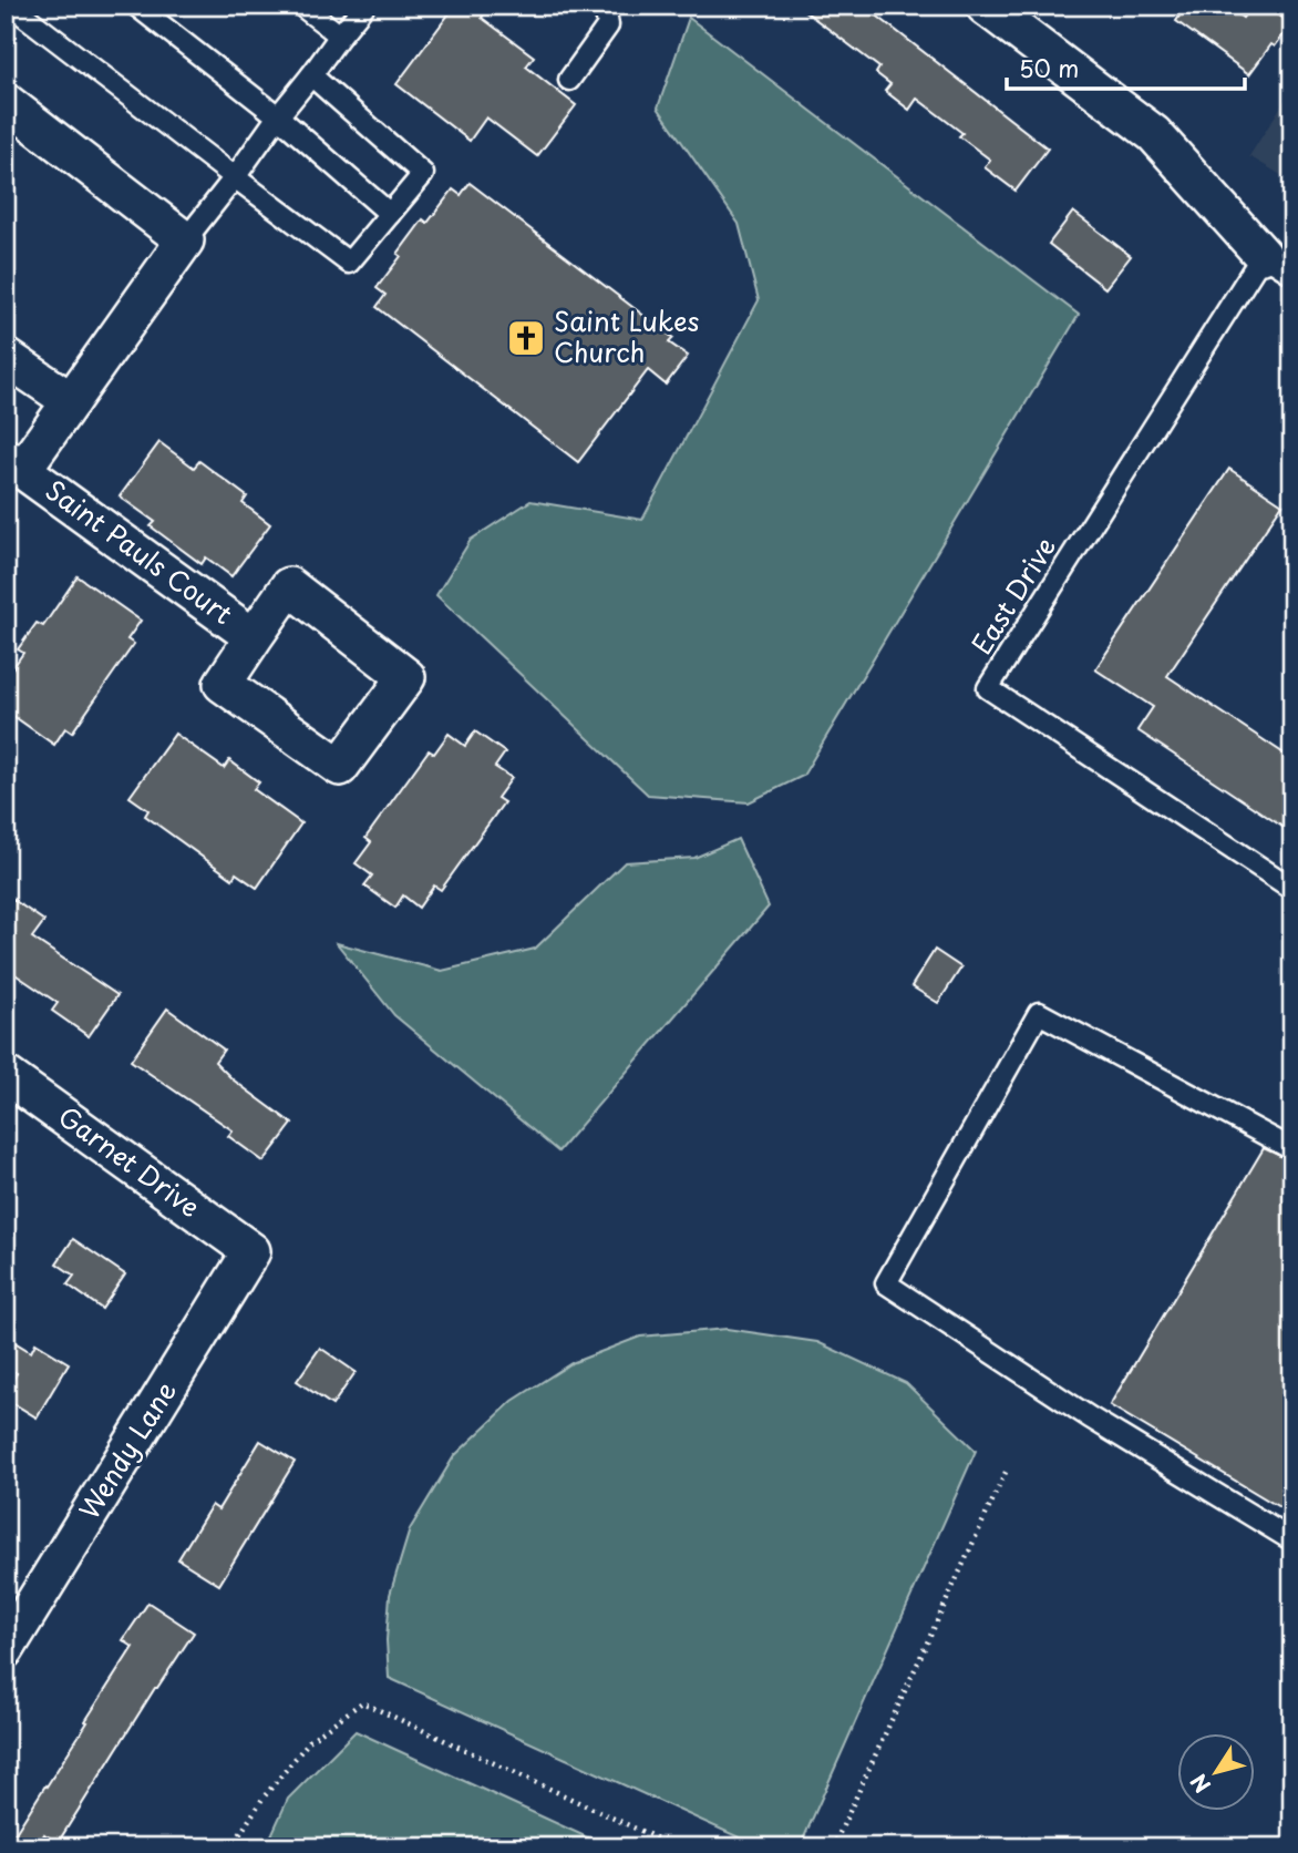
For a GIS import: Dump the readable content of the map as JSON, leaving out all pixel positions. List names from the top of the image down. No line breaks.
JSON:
{"streets":{"street":["Saint Pauls Court","Garnet Drive","Wendy Lane"],"lane":["East Drive"]},"crossings":[["Garnet Drive","Wendy Lane"]],"places":{"church":["Saint Lukes Church"]},"scale_bar":"50 m","north":"bottom left"}
